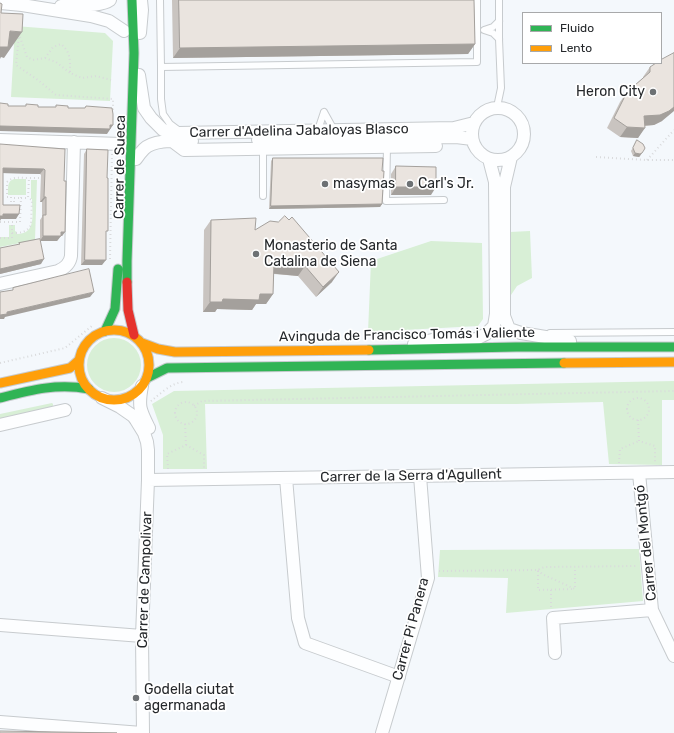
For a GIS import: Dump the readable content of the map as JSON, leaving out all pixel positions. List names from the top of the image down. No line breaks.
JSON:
{"streets":{"main road":["Carrer de Sueca","Avinguda de Francisco Tomás i Valiente"],"street":["Carrer d'Adelina Jabaloyas Blasco","Carrer de la Serra d'Agullent","Carrer del Montgó","Carrer de Campolivar","Carrer Pi Panera"]},"crossings":[["Carrer d'Adelina Jabaloyas Blasco","Carrer de Sueca"],["Carrer de Sueca","Avinguda de Francisco Tomás i Valiente"],["Carrer de Sueca","Carrer de Campolivar"],["Avinguda de Francisco Tomás i Valiente","Carrer de Campolivar"],["Carrer de la Serra d'Agullent","Carrer del Montgó"],["Carrer de la Serra d'Agullent","Carrer de Campolivar"],["Carrer de la Serra d'Agullent","Carrer Pi Panera"]],"places":["Heron City","masymas","Carl's Jr.","Monasterio de Santa Catalina de Siena","Godella ciutat agermanada"],"legend":["Fluido","Lento"]}
